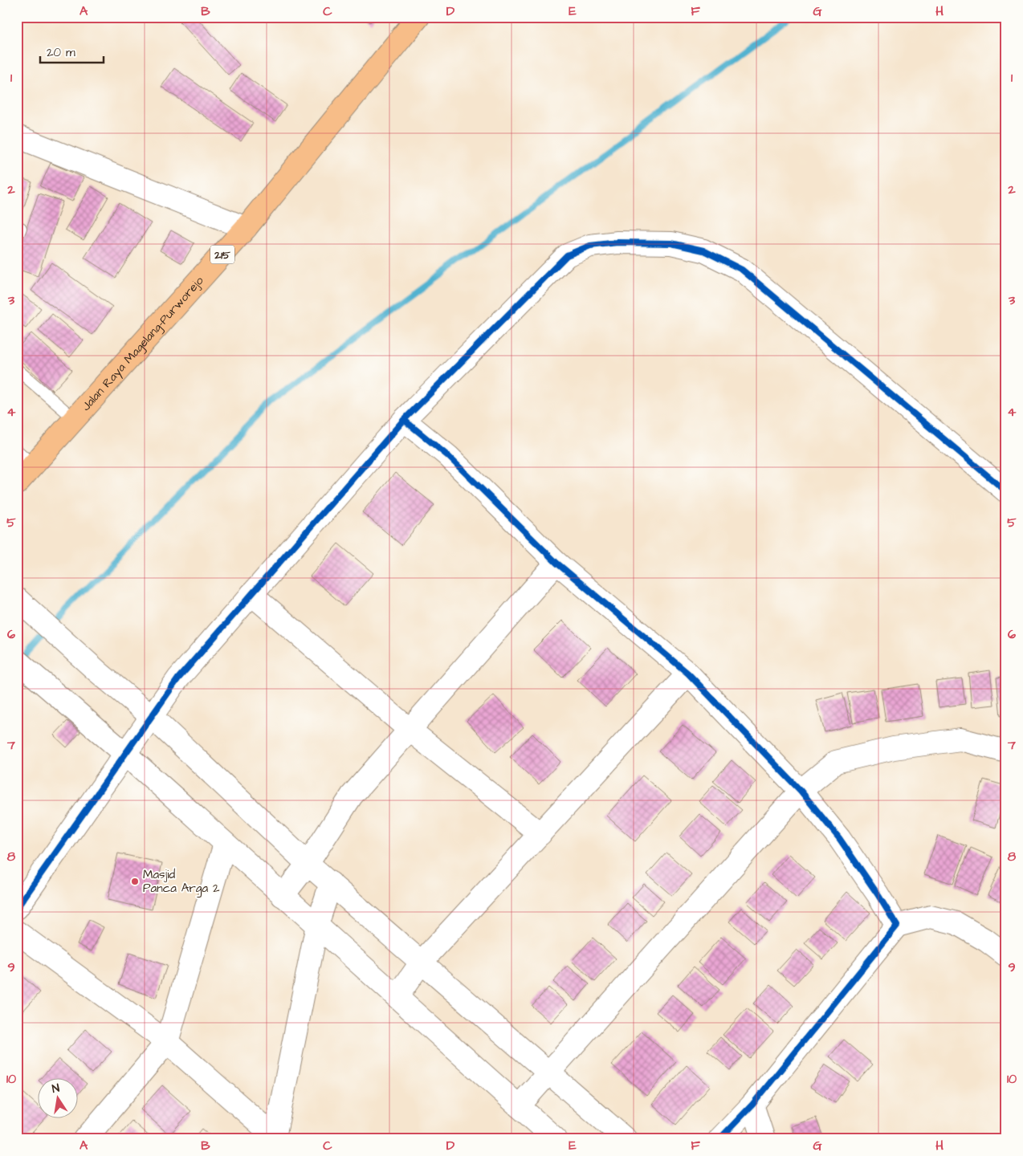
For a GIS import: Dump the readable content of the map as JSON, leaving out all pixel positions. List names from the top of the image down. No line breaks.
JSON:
{"streets":{"main road":["215","Jalan Raya Magelang-Purworejo"]},"places":["Masjid Panca Arga 2"],"scale_bar":"20 m","north":"top","grid":{"columns":["A","B","C","D","E","F","G","H"],"rows":["1","2","3","4","5","6","7","8","9","10"]}}
